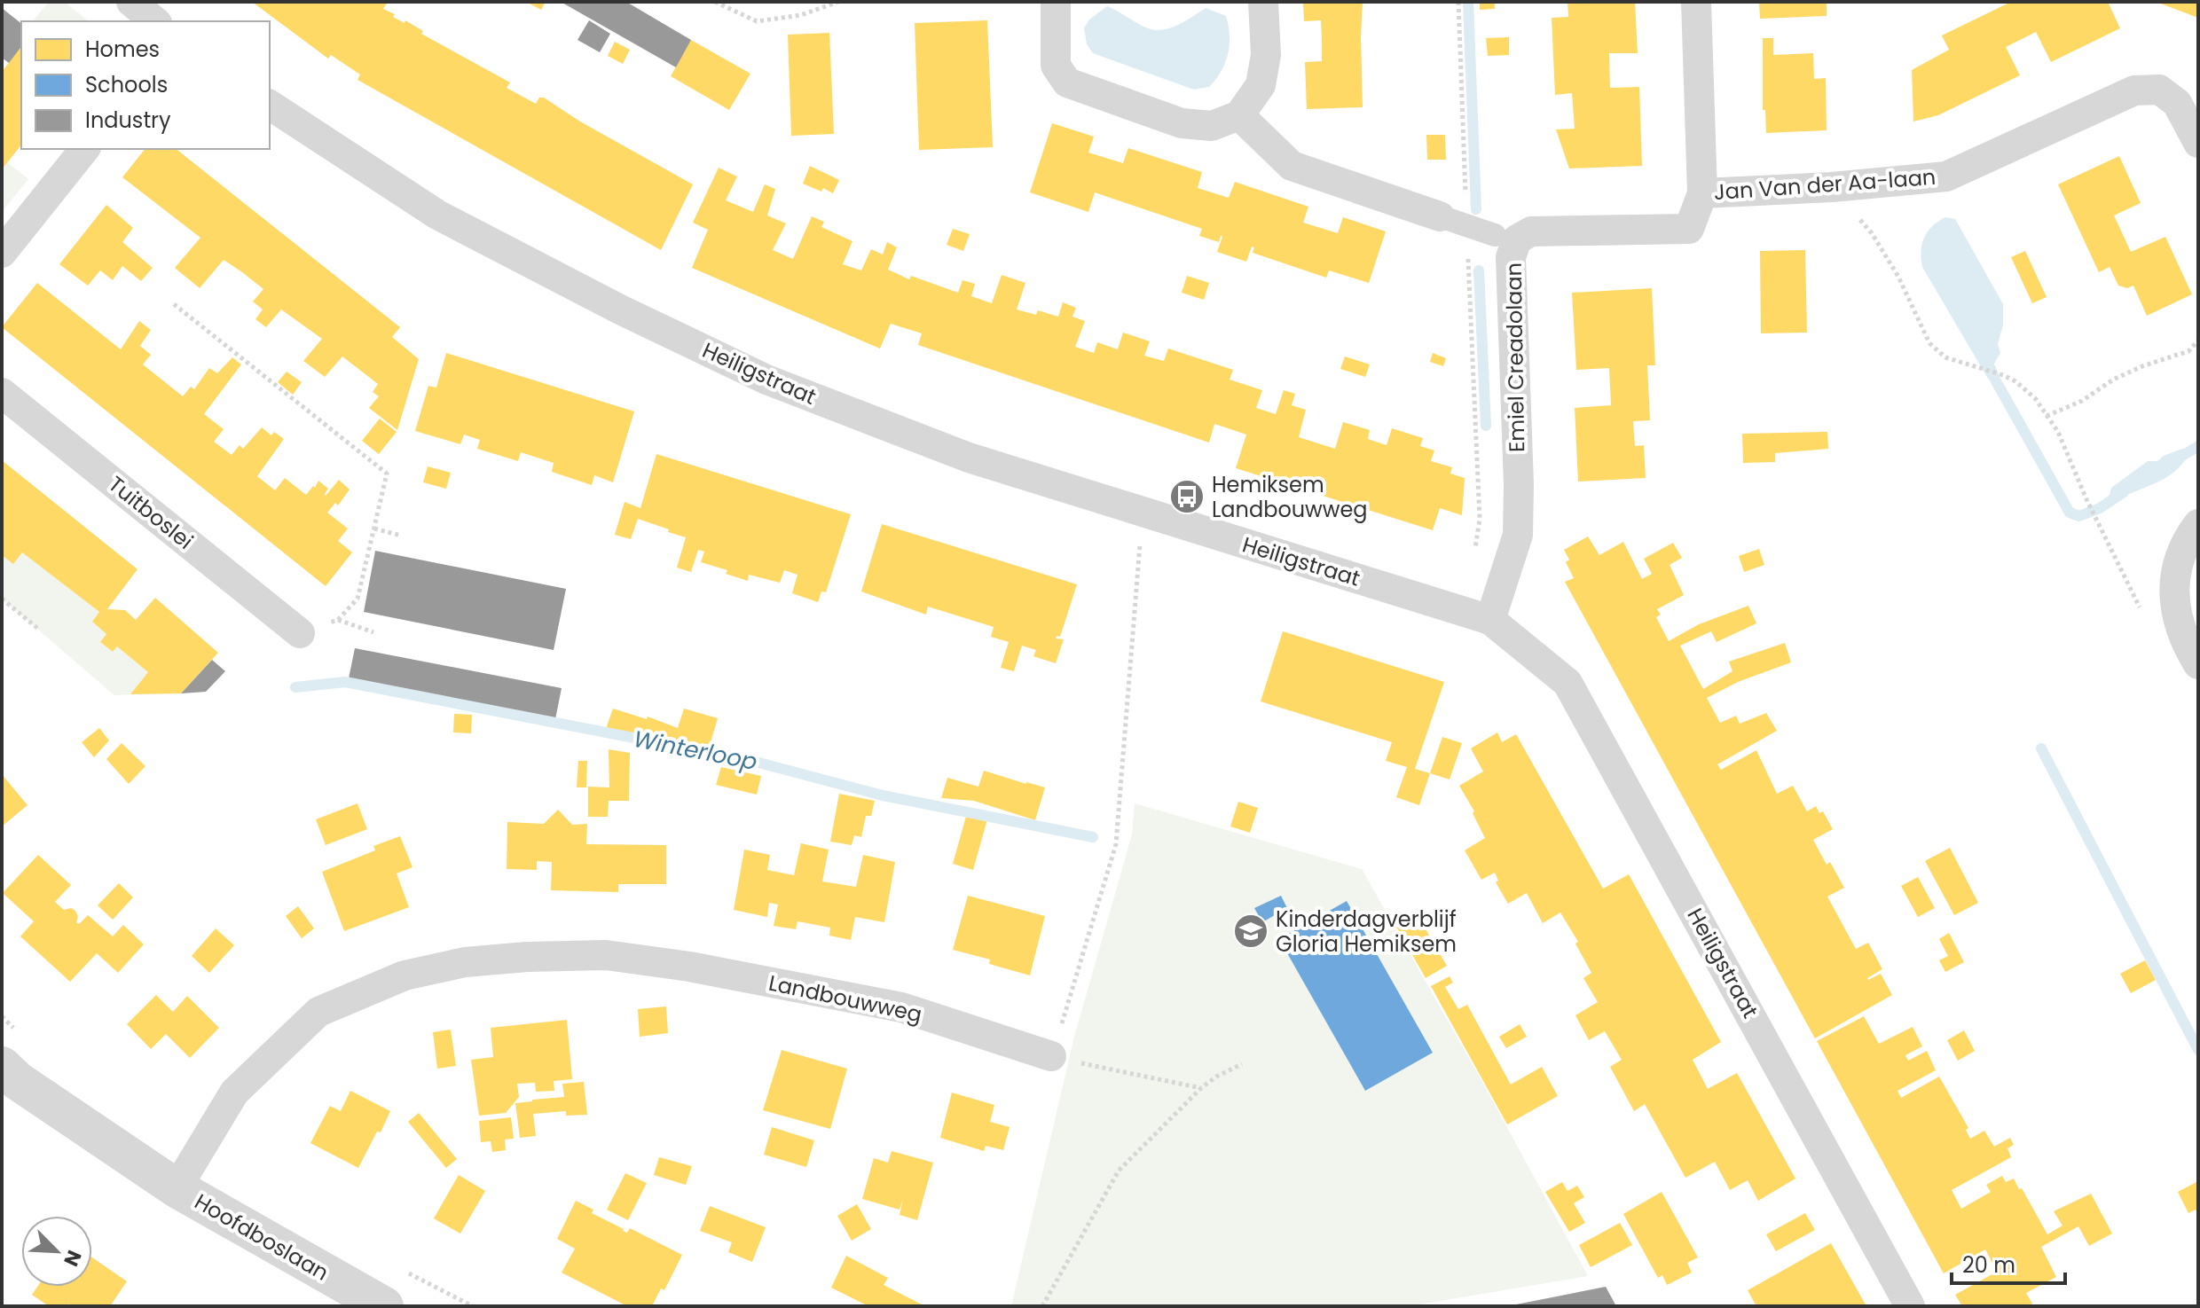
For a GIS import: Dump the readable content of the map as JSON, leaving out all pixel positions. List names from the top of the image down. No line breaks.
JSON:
{"streets":{"street":["Jan Van der Aa-laan","Emiel Creadolaan","Heiligstraat","Tuitboslei","Landbouwweg","Hoofdboslaan"]},"crossings":[["Jan Van der Aa-laan","Emiel Creadolaan"],["Emiel Creadolaan","Heiligstraat"],["Landbouwweg","Hoofdboslaan"]],"water":["Winterloop"],"places":{"bus stop":["Hemiksem Landbouwweg"],"school or university":["Kinderdagverblijf Gloria Hemiksem"]},"legend":["Homes","Schools","Industry"],"scale_bar":"20 m","north":"bottom right"}
